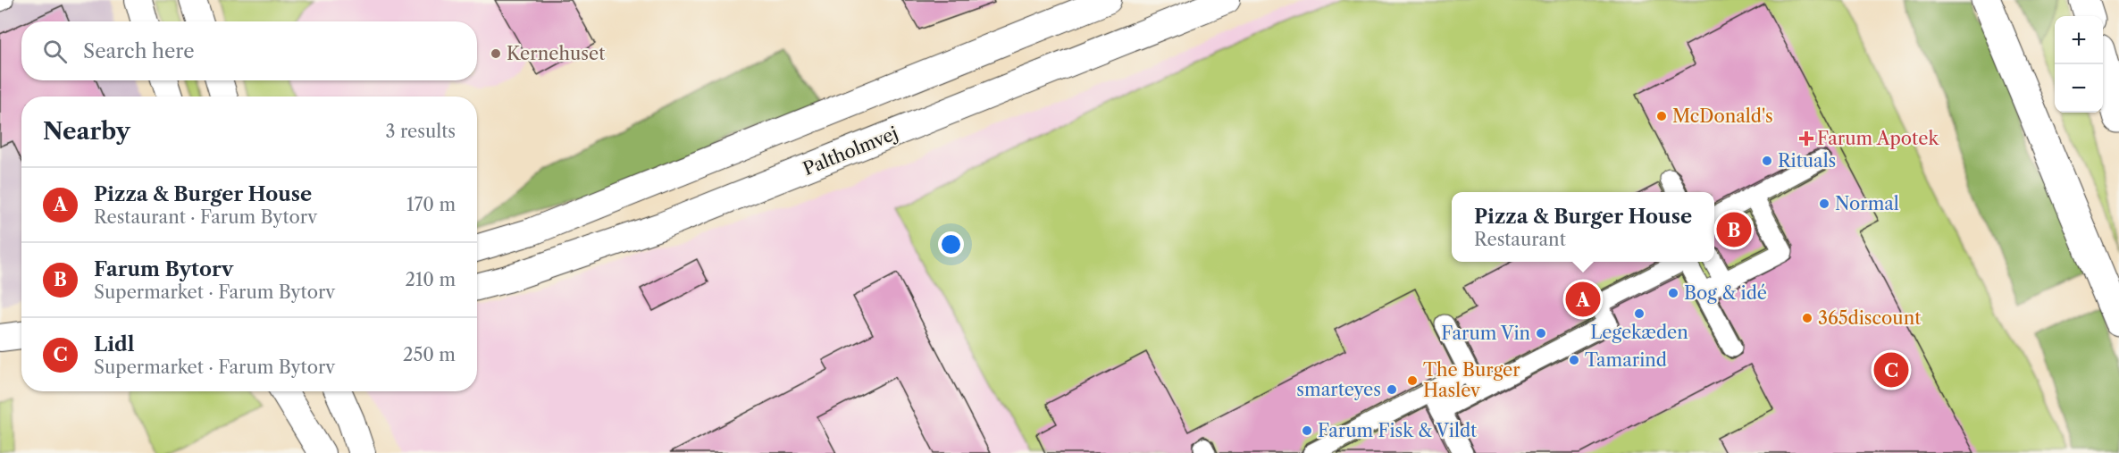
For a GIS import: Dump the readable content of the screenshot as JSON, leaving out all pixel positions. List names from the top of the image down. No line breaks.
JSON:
{"streets":{"street":["Paltholmvej"]},"places":{"other":["Kernehuset","McDonald's","Rituals","Normal","Bog & idé","Legekæden","365discount","Farum Vin","Tamarind","The Burger Haslev","smarteyes","Farum Fisk & Vildt"],"health":["Farum Apotek"]},"page":{"map_buttons":["+","−"],"search":"Search here","heading":["Nearby","3 results"],"list":[{"mark":"A","name":"Pizza & Burger House","note":"Restaurant · Farum Bytorv","value":"170 m"},{"mark":"B","name":"Farum Bytorv","note":"Supermarket · Farum Bytorv","value":"210 m"},{"mark":"C","name":"Lidl","note":"Supermarket · Farum Bytorv","value":"250 m"}],"popup":["Pizza & Burger House","Restaurant"],"pins":["B","A","C"]}}
